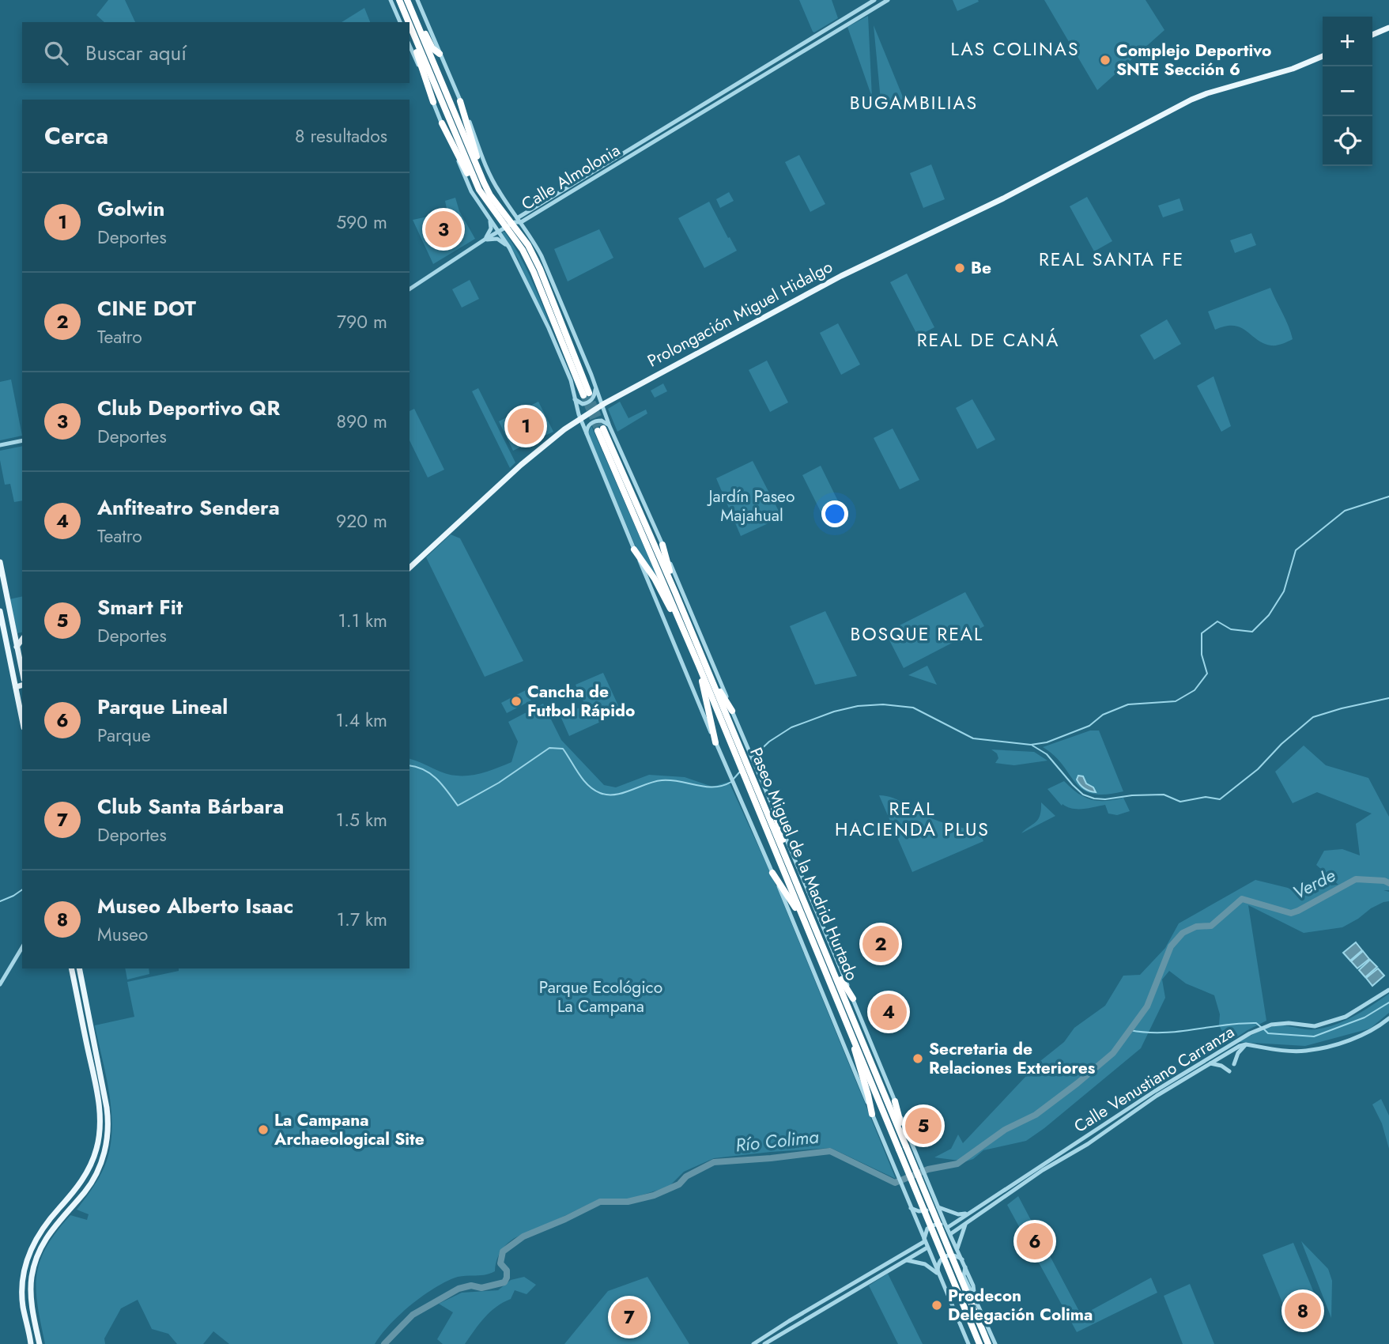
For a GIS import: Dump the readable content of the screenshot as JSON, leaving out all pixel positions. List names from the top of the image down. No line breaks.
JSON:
{"streets":{"highway":["Paseo Miguel de la Madrid Hurtado"],"main road":["Prolongación Miguel Hidalgo"],"street":["Calle Almolonia","Calle Venustiano Carranza"]},"districts":["LAS COLINAS","BUGAMBILIAS","REAL SANTA FE","REAL DE CANÁ","BOSQUE REAL","REAL HACIENDA PLUS"],"water":["Verde","Río Colima"],"parks":["Jardín Paseo Majahual","Parque Ecológico La Campana"],"places":["Complejo Deportivo SNTE Sección 6","Be","Cancha de Futbol Rápido","Secretaria de Relaciones Exteriores","La Campana Archaeological Site","Prodecon Delegación Colima"],"page":{"map_buttons":["+","−"],"search":"Buscar aquí","heading":["Cerca","8 resultados"],"list":[{"mark":"1","name":"Golwin","note":"Deportes","value":"590 m"},{"mark":"2","name":"CINE DOT","note":"Teatro","value":"790 m"},{"mark":"3","name":"Club Deportivo QR","note":"Deportes","value":"890 m"},{"mark":"4","name":"Anfiteatro Sendera","note":"Teatro","value":"920 m"},{"mark":"5","name":"Smart Fit","note":"Deportes","value":"1.1 km"},{"mark":"6","name":"Parque Lineal","note":"Parque","value":"1.4 km"},{"mark":"7","name":"Club Santa Bárbara","note":"Deportes","value":"1.5 km"},{"mark":"8","name":"Museo Alberto Isaac","note":"Museo","value":"1.7 km"}],"pins":["3","1","2","4","5","6","8","7"]}}
